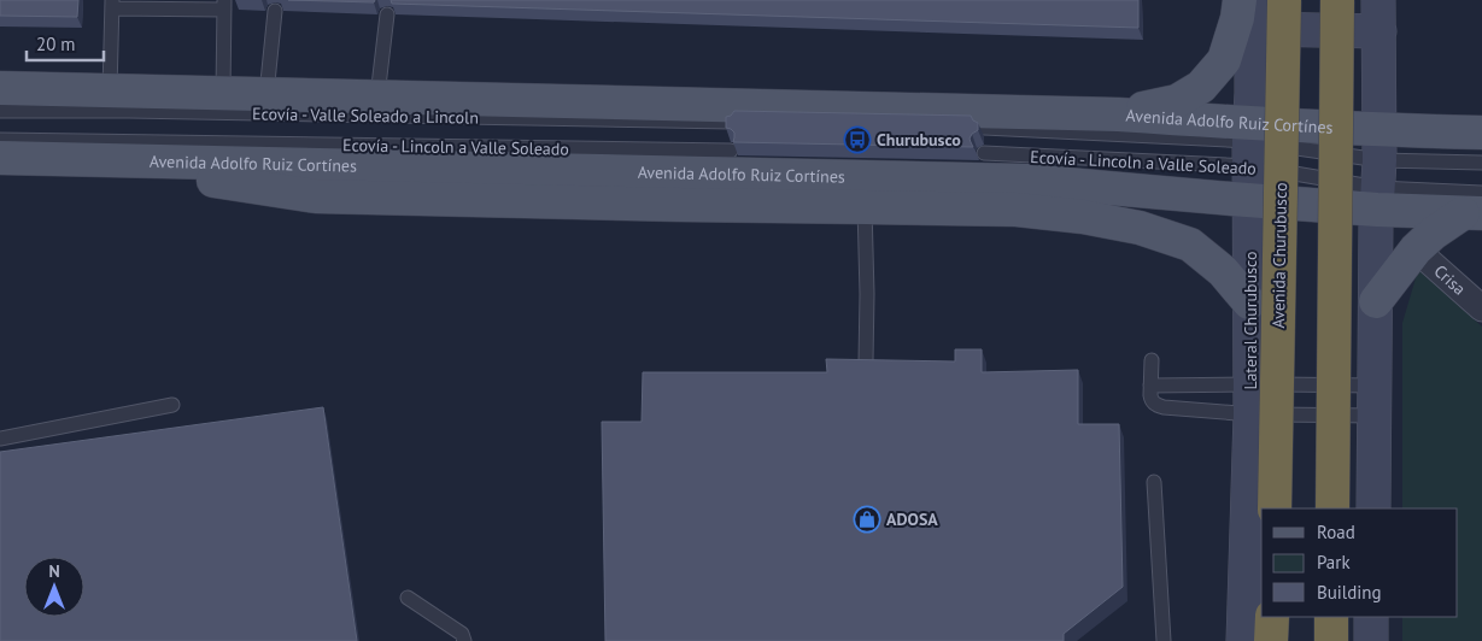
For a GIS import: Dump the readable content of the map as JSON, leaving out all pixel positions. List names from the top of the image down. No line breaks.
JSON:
{"streets":{"highway":["Avenida Churubusco"],"main road":["Avenida Adolfo Ruiz Cortínes"],"street":["Crisa","Lateral Churubusco"],"lane":["Ecovía - Valle Soleado a Lincoln","Ecovía - Lincoln a Valle Soleado"]},"crossings":[["Avenida Adolfo Ruiz Cortínes","Ecovía - Lincoln a Valle Soleado"],["Avenida Adolfo Ruiz Cortínes","Lateral Churubusco"],["Ecovía - Lincoln a Valle Soleado","Lateral Churubusco"]],"places":{"bus stop":["Churubusco"],"shop":["ADOSA"]},"legend":["Road","Park","Building"],"scale_bar":"20 m","north":"top"}
